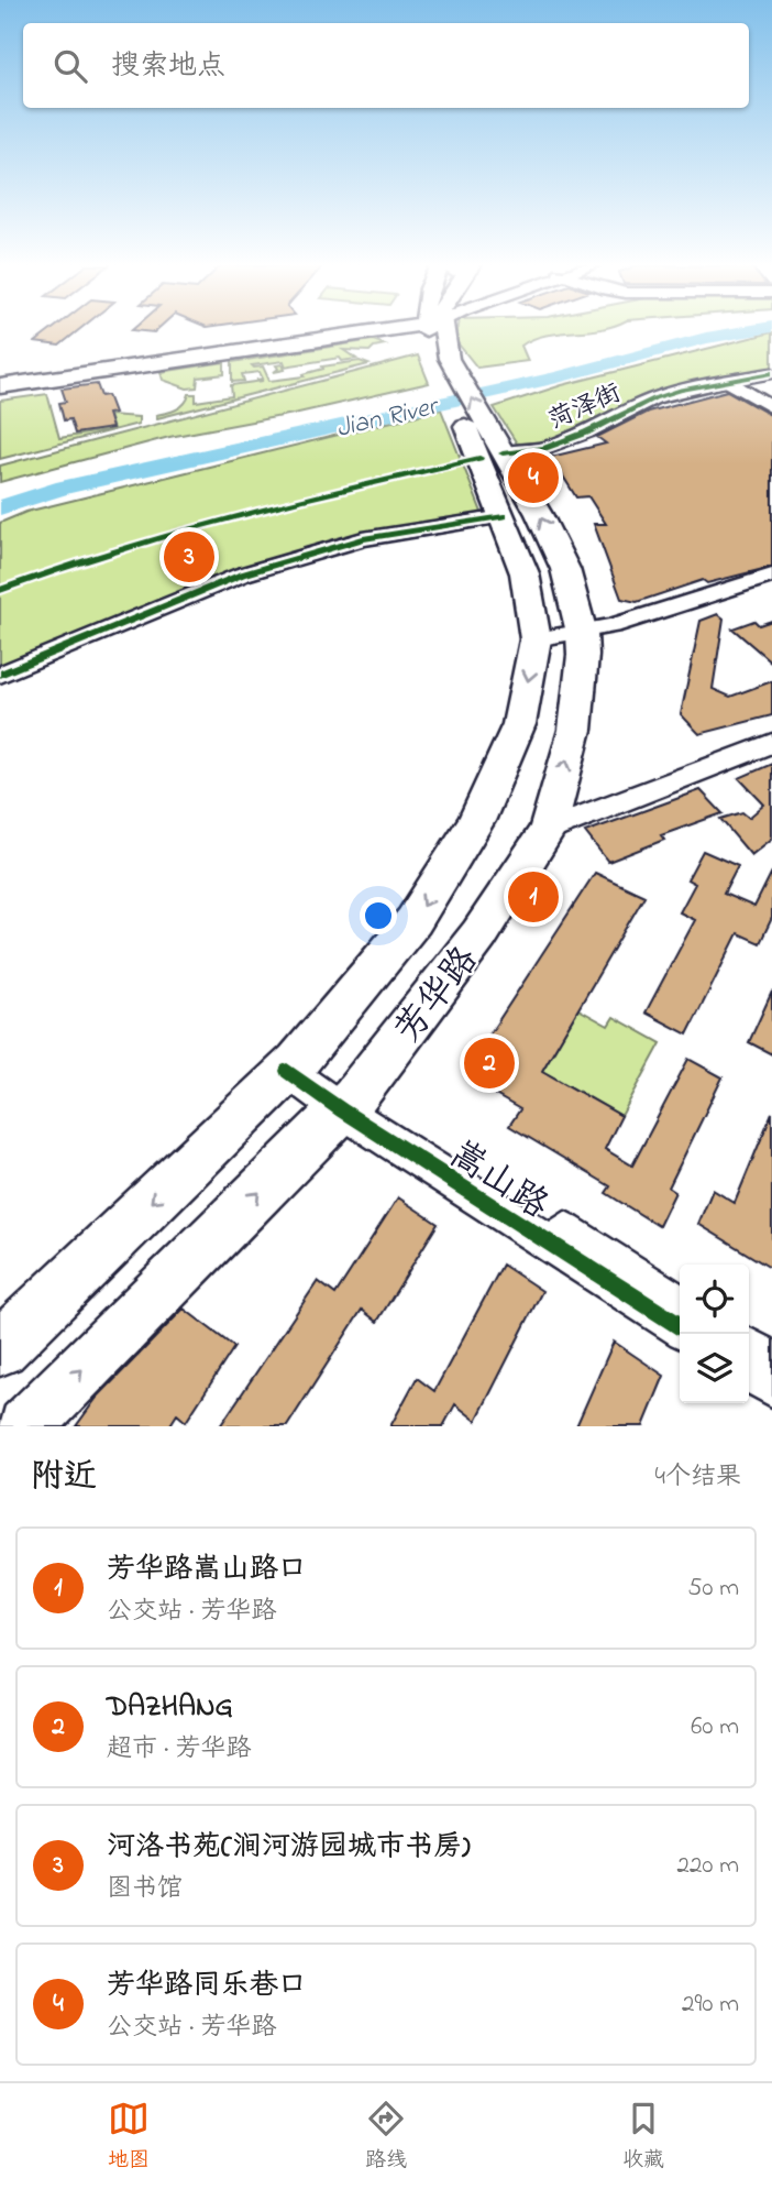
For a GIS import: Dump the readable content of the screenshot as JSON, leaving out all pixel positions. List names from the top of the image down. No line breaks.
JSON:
{"streets":{"main road":["芳华路"],"street":["菏泽街","嵩山路"]},"crossings":[["菏泽街","芳华路"],["芳华路","嵩山路"]],"water":["Jian River"],"page":{"search":"搜索地点","pins":["4","3","1","2"],"heading":["附近","4个结果"],"list":[{"mark":"1","name":"芳华路嵩山路口","note":"公交站 · 芳华路","value":"50 m"},{"mark":"2","name":"DAZHANG","note":"超市 · 芳华路","value":"60 m"},{"mark":"3","name":"河洛书苑(涧河游园城市书房)","note":"图书馆","value":"220 m"},{"mark":"4","name":"芳华路同乐巷口","note":"公交站 · 芳华路","value":"290 m"}],"nav":["地图","路线","收藏"]}}
